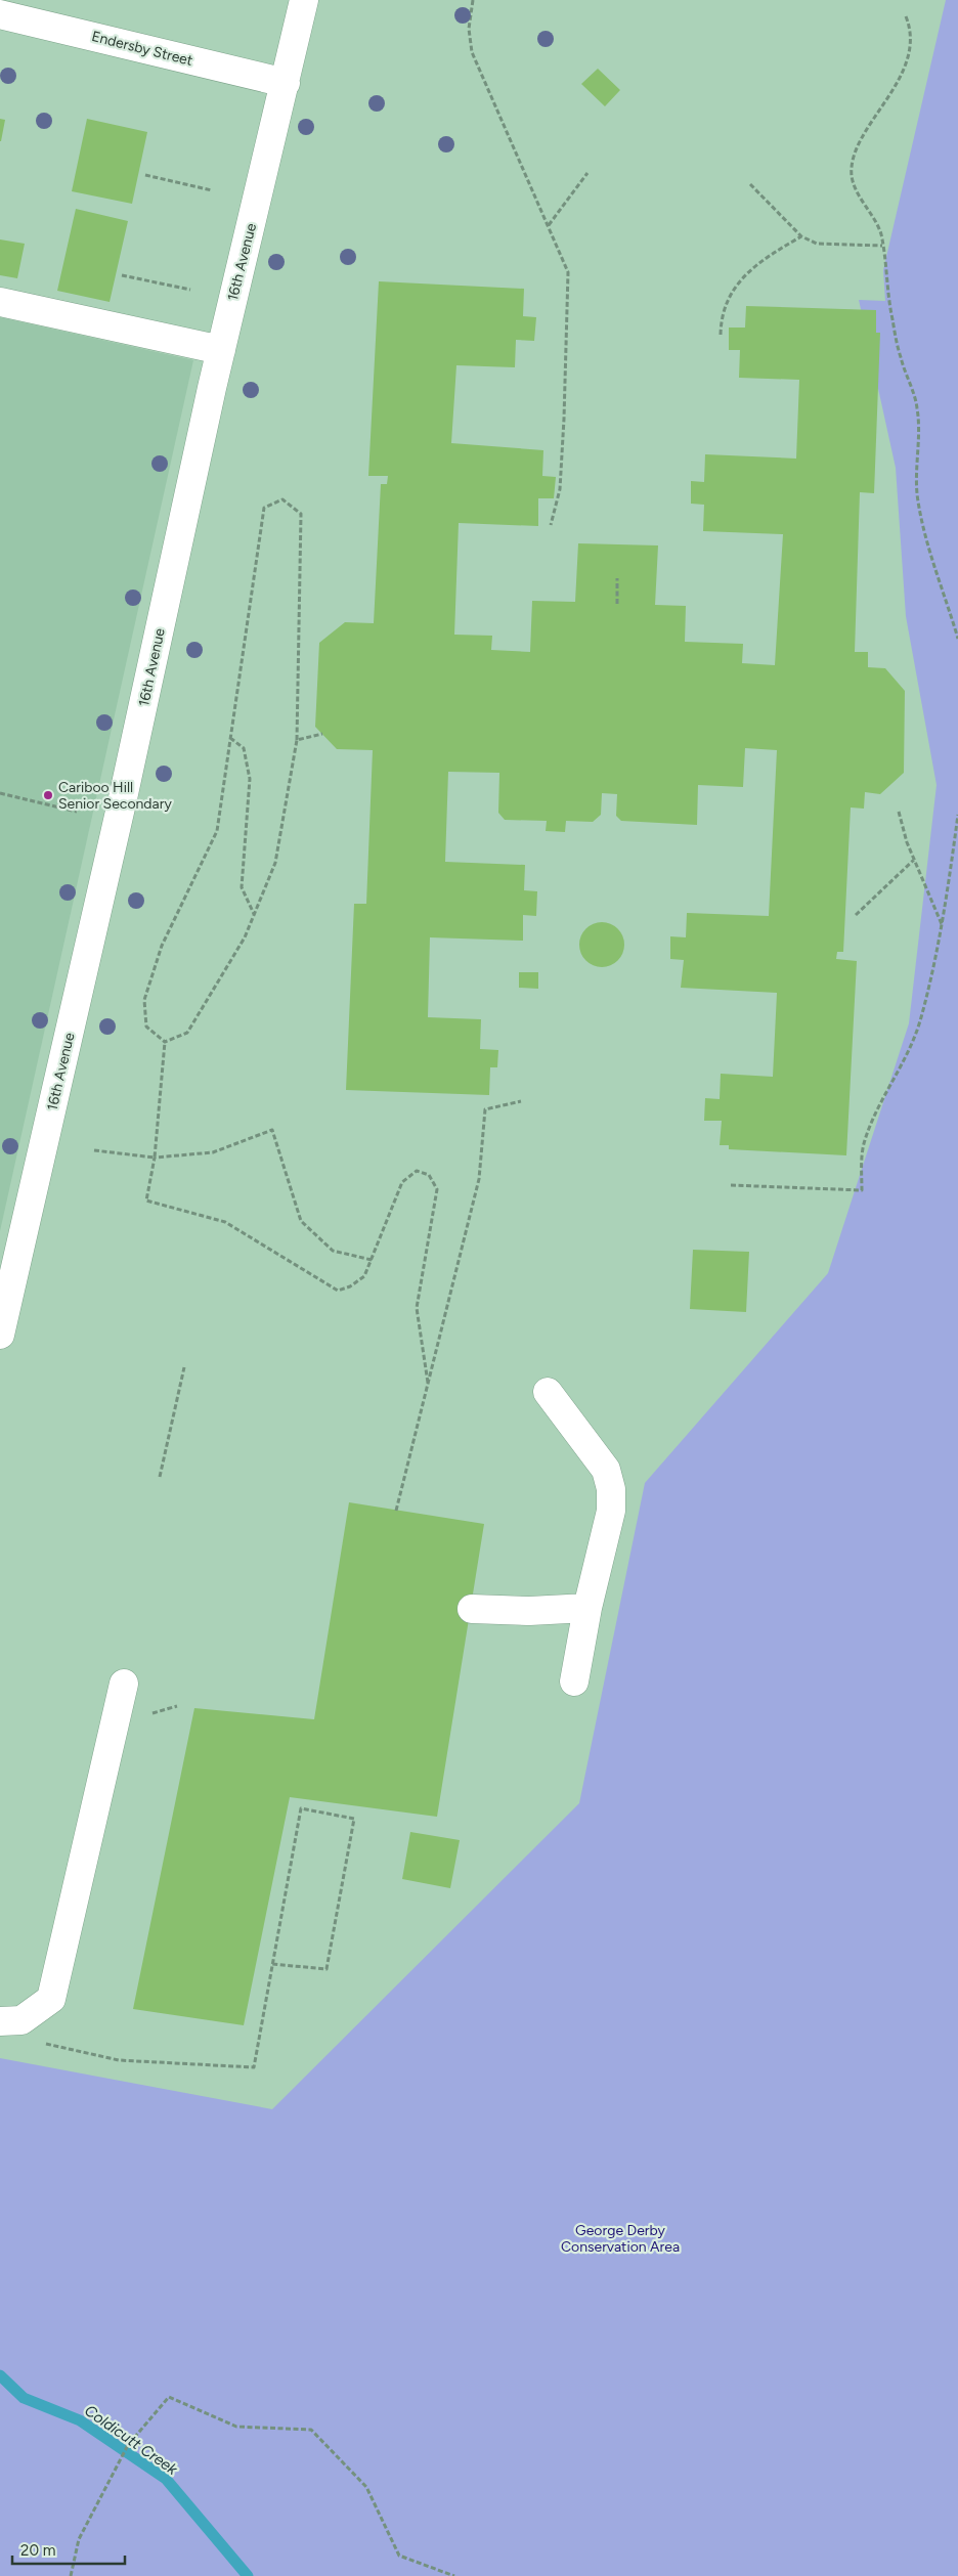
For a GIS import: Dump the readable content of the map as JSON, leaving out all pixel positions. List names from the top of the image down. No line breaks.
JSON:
{"streets":{"street":["Endersby Street","16th Avenue"]},"crossings":[["Endersby Street","16th Avenue"]],"water":["Coldicutt Creek"],"parks":["George Derby Conservation Area"],"places":["Cariboo Hill Senior Secondary"],"scale_bar":"20 m"}
